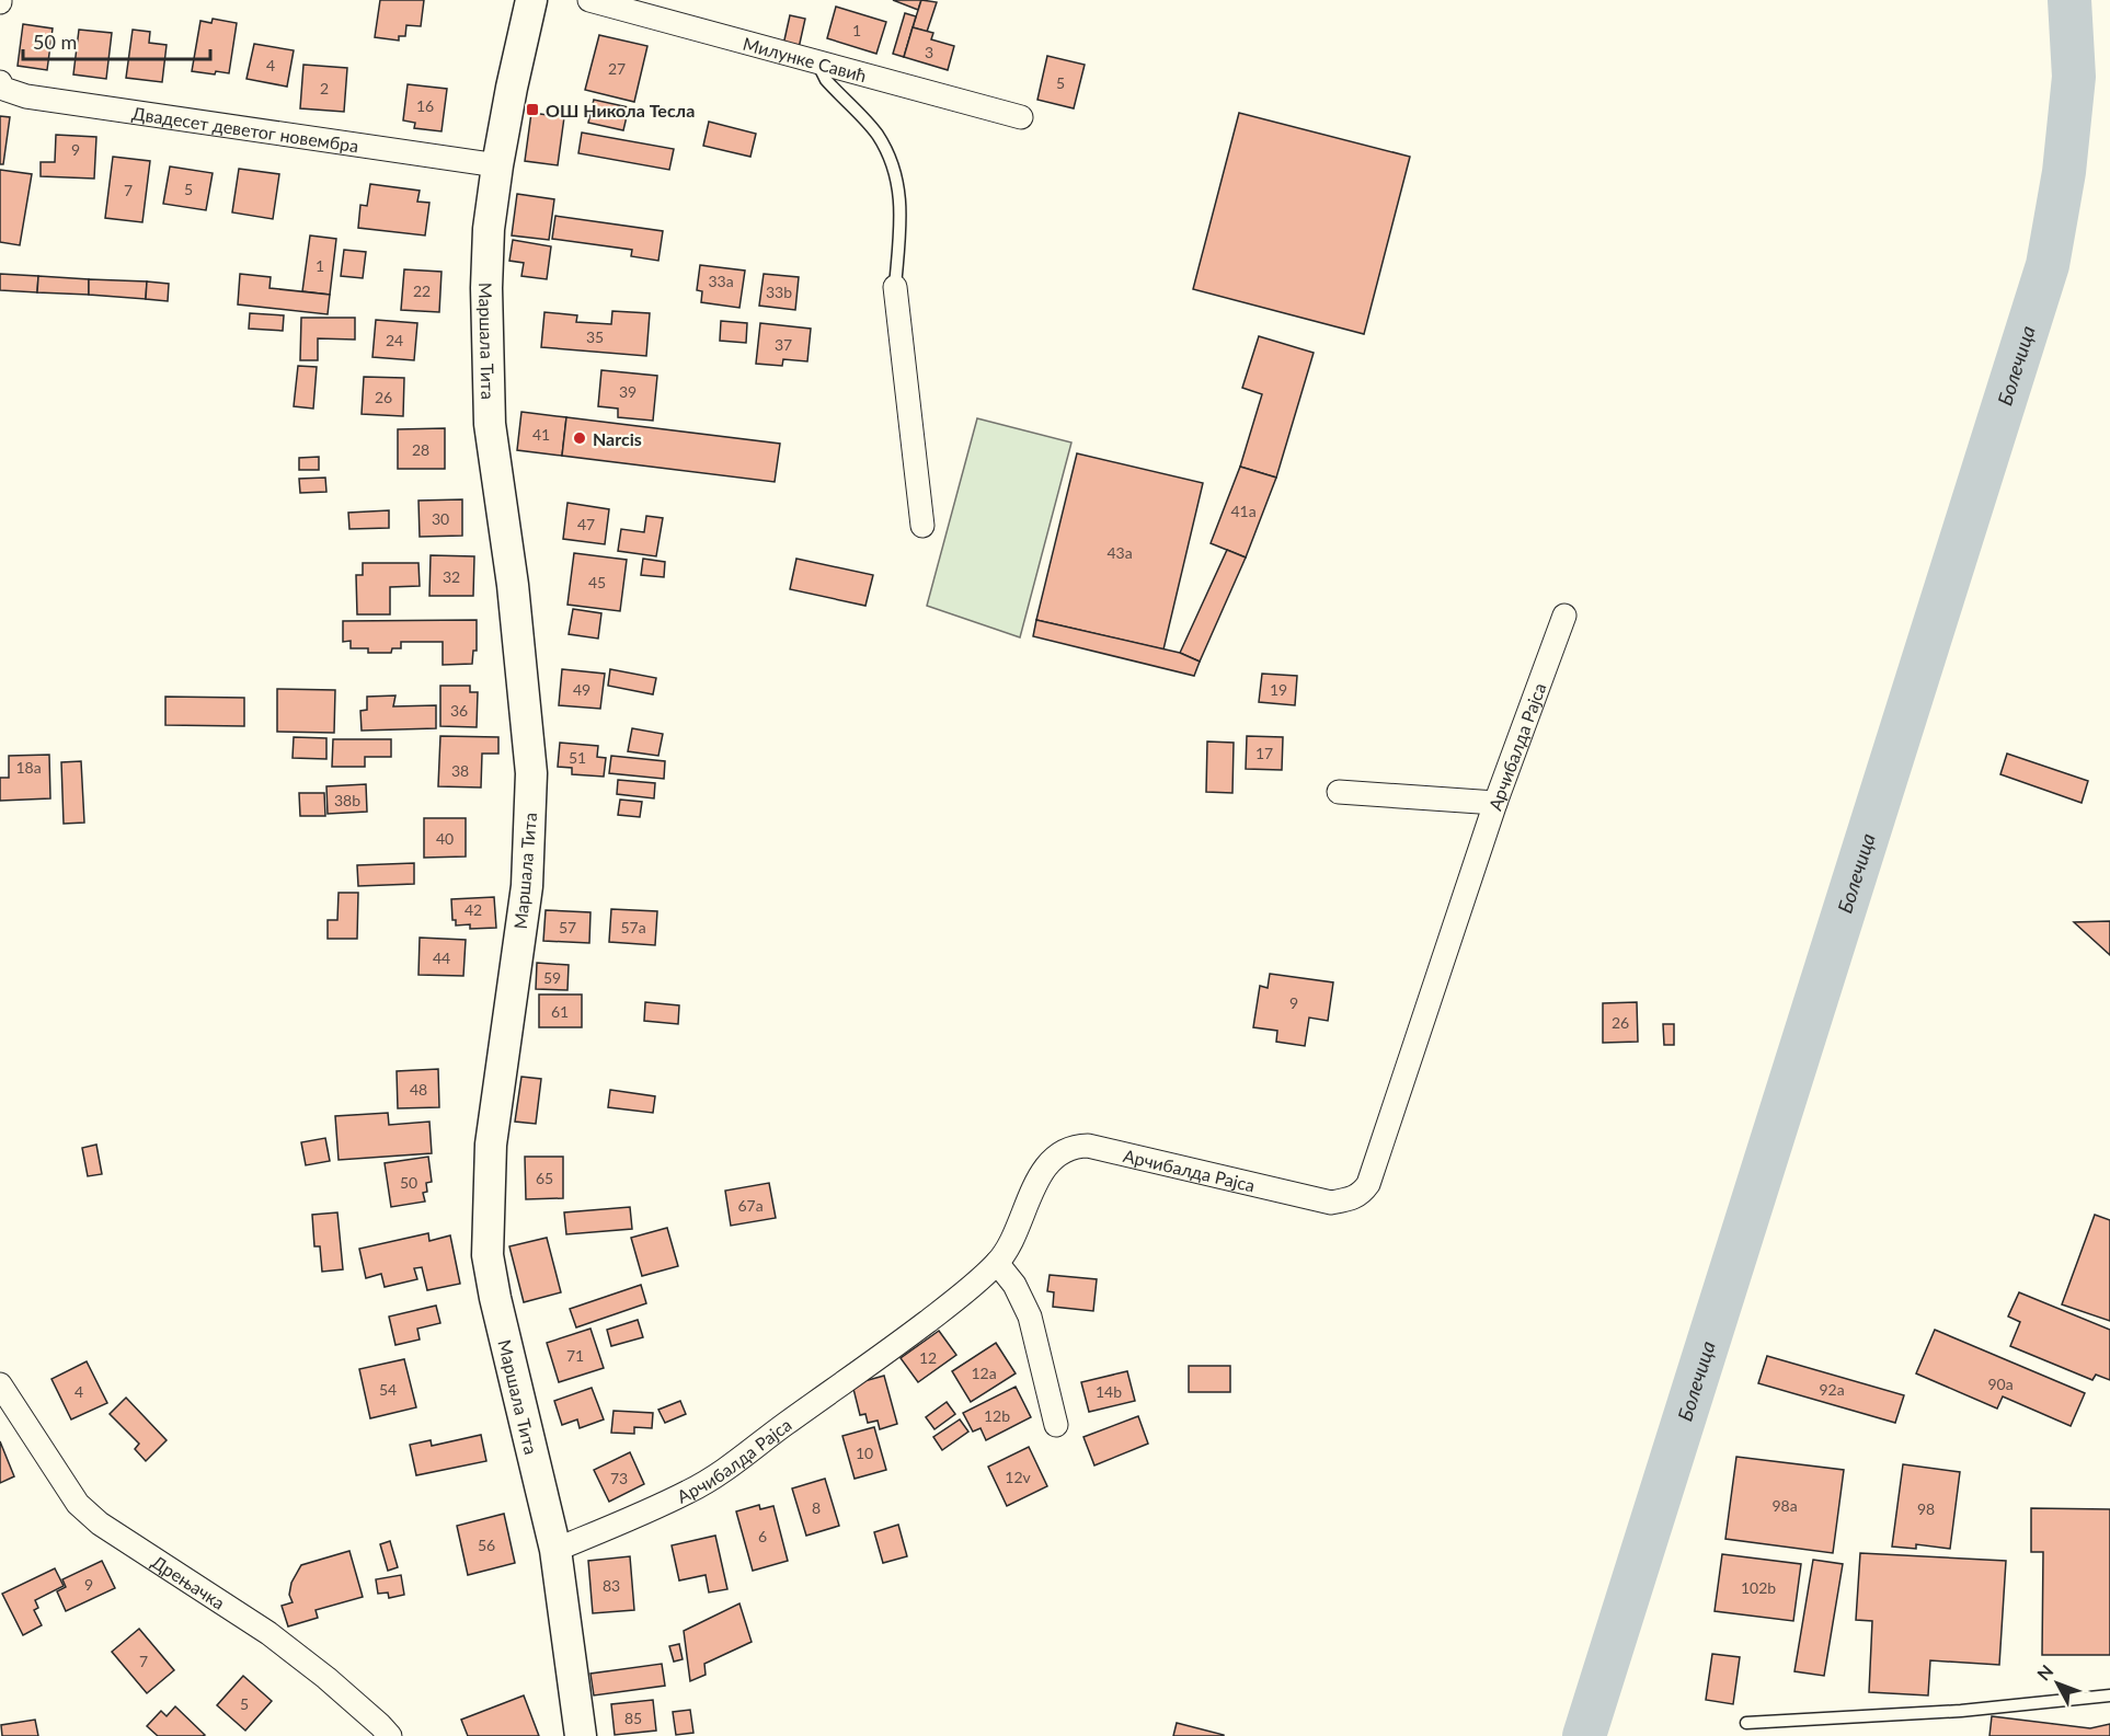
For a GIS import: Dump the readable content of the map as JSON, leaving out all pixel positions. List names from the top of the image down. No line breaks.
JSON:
{"streets":{"street":["Милунке Савић","Двадесет деветог новембра","Маршала Тита","Арчибалда Рајса","Дрењачка"]},"crossings":[["Двадесет деветог новембра","Маршала Тита"],["Маршала Тита","Арчибалда Рајса"]],"water":["Болечица"],"places":{"transit":["ОШ Никола Тесла"],"other":["Narcis"]},"house_numbers":["1","3","4","27","5","2","16","9","5","7","1","33a","22","33b","35","24","37","39","26","41","28","41a","30","47","43a","32","45","49","19","36","17","51","18a","38","38b","40","42","57","57a","44","59","9","61","26","48","65","50","67a","71","12","12a","90a","54","92a","4","14b","12b","10","12v","73","98a","8","98","6","56","9","83","102b","7","5","85"],"scale_bar":"50 m","north":"top left"}
